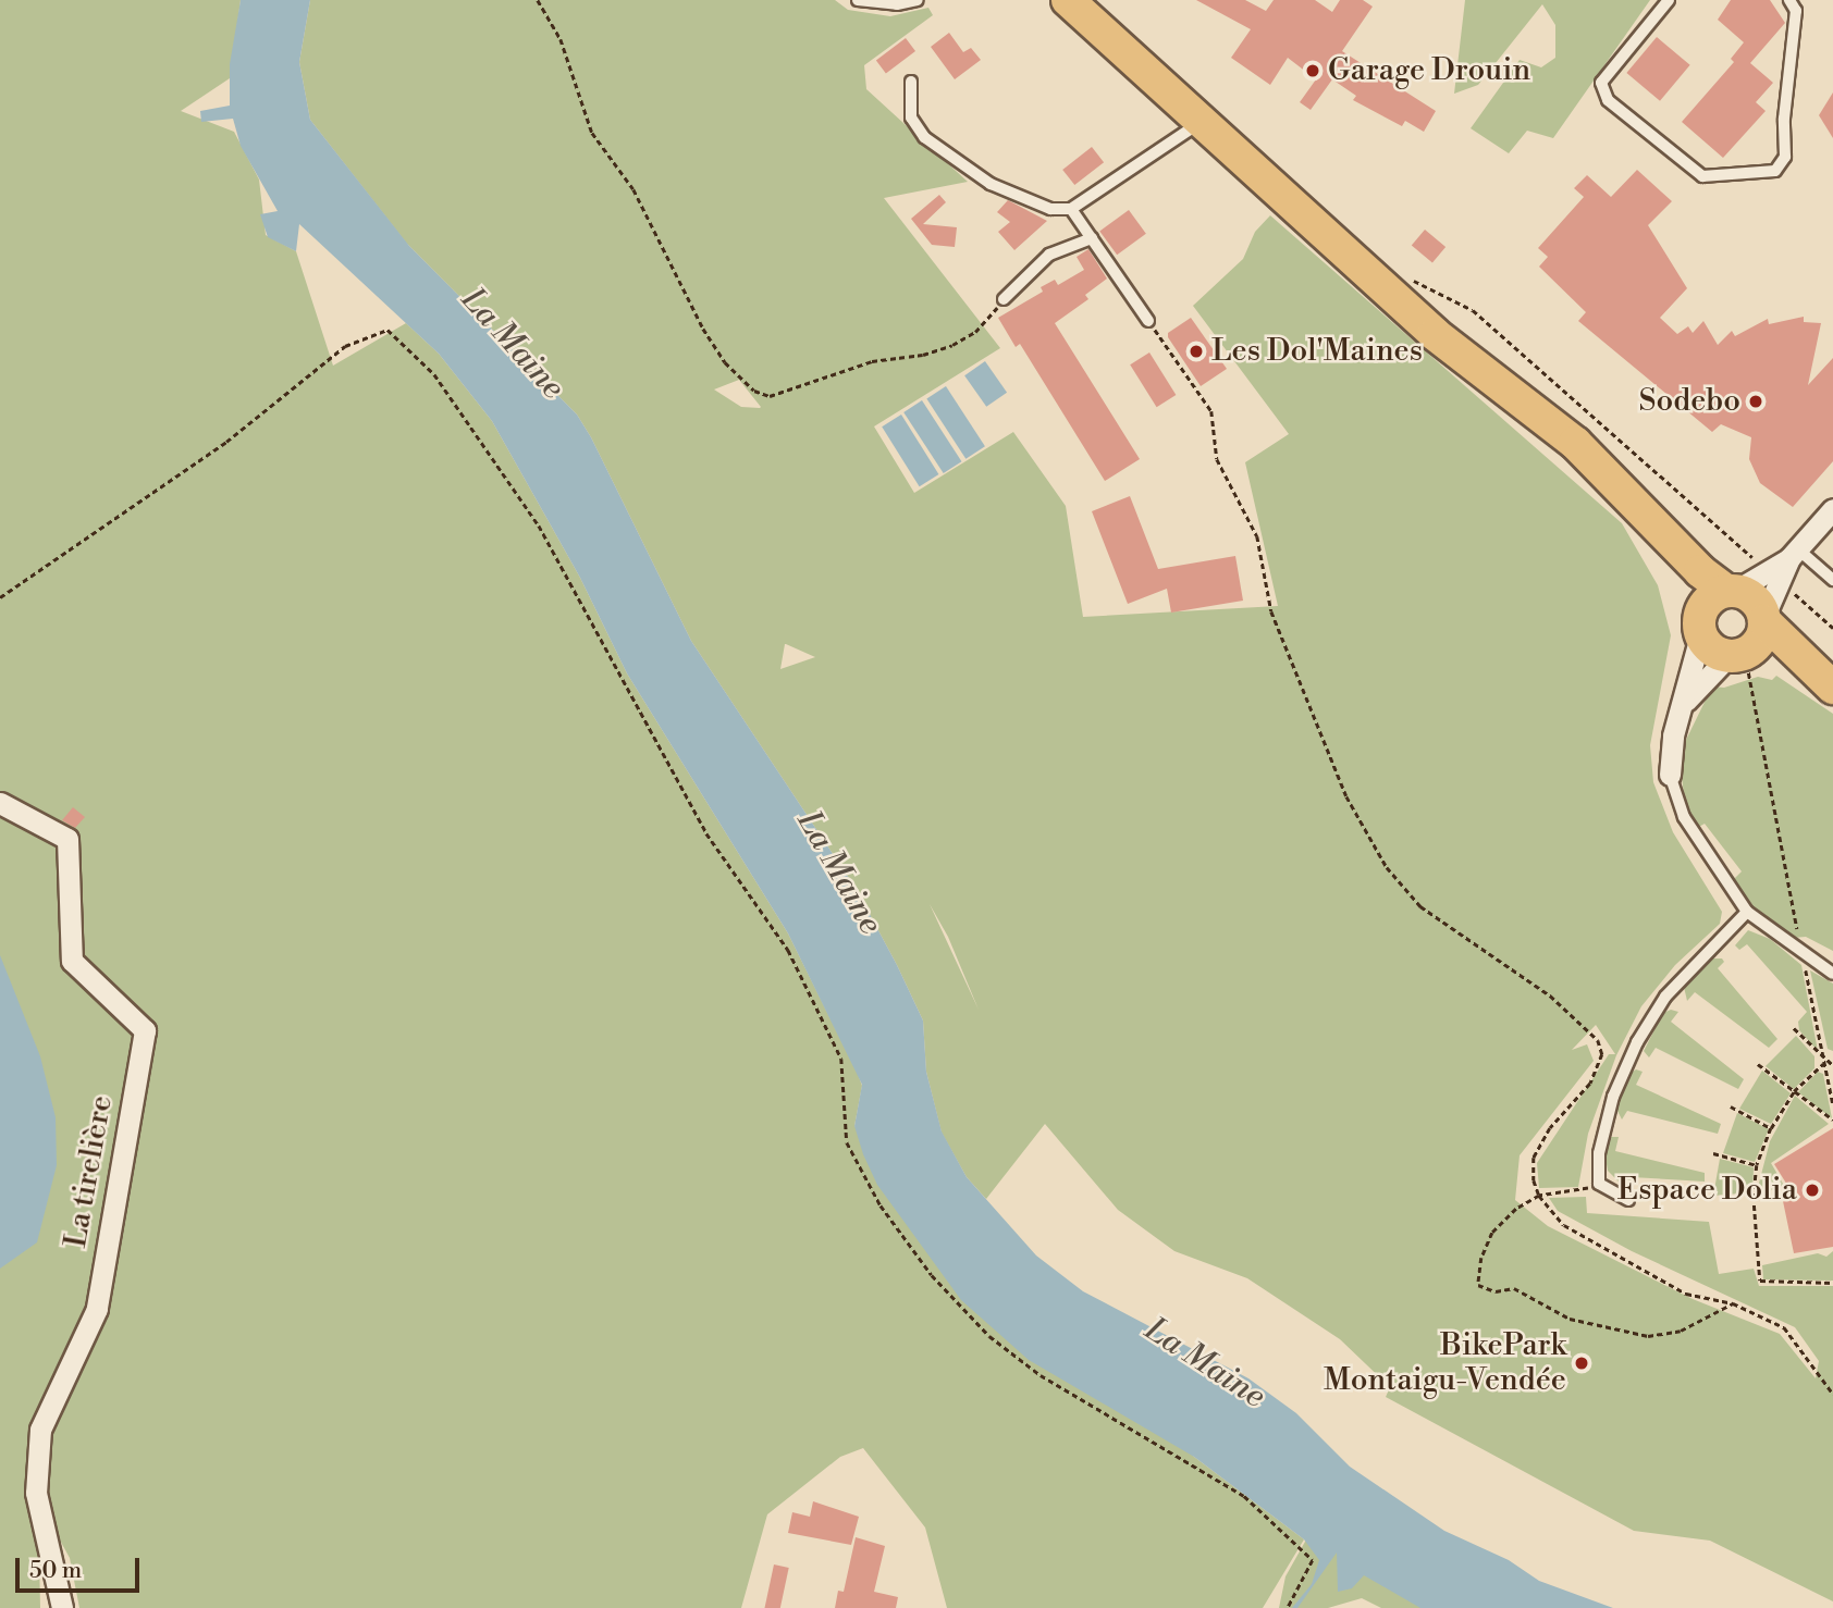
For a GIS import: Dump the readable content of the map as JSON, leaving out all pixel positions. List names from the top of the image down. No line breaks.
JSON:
{"streets":{"street":["La tirelière"]},"water":["La Maine"],"places":["Garage Drouin","Les Dol'Maines","Sodebo","Espace Dolia","BikePark Montaigu-Vendée"],"scale_bar":"50 m"}
